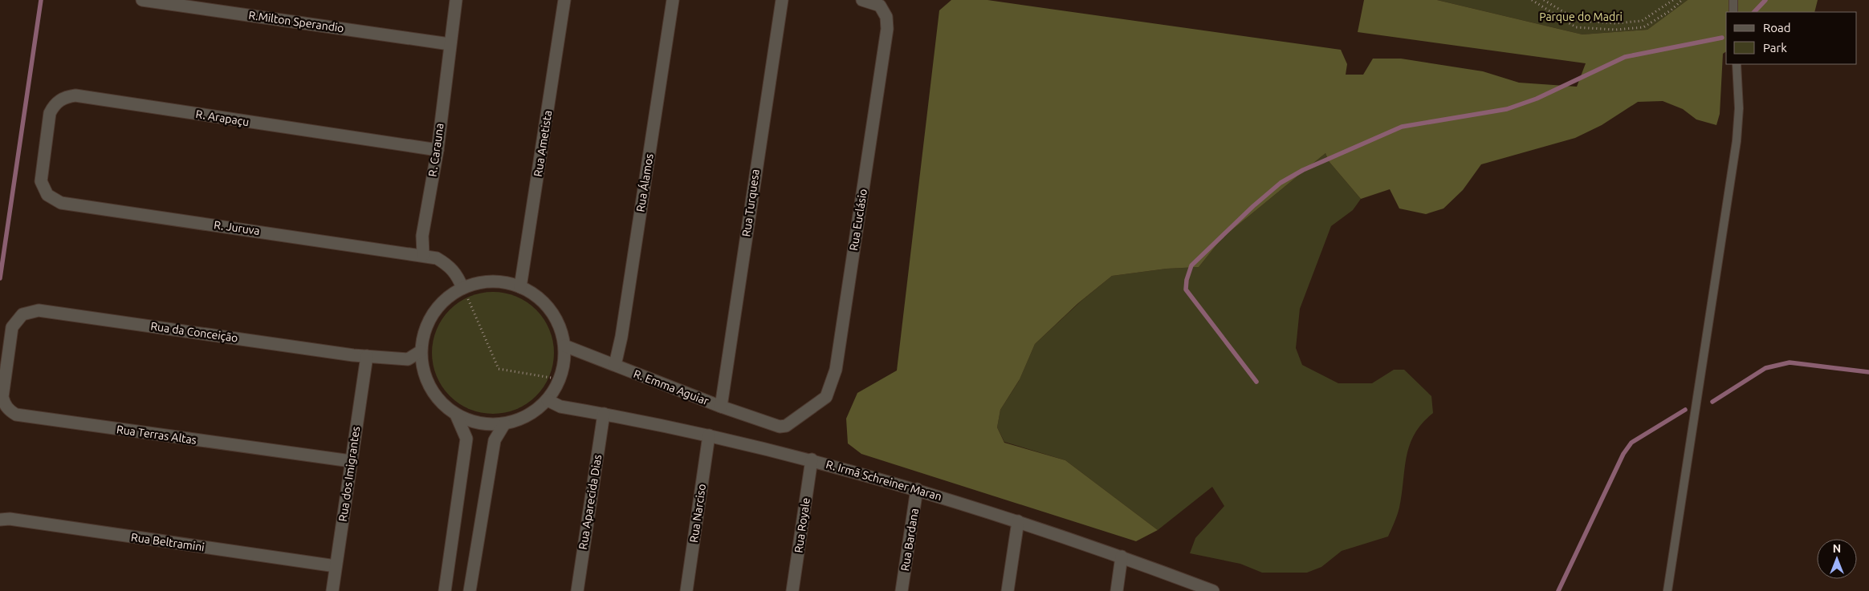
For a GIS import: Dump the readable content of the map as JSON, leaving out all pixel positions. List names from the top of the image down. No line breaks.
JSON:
{"streets":{"street":["R.Milton Sperandio","R. Arapaçu","Rua Ametista","R. Carauna","Rua Álamos","Rua Turquesa","Rua Euclásio","R. Juruva","Rua da Conceição","R. Emma Aguiar","Rua Terras Altas","Rua dos Imigrantes","R. Irmã Schreiner Maran","Rua Aparecida Dias","Rua Narciso","Rua Royale","Rua Bardana","Rua Beltramini"]},"crossings":[["R.Milton Sperandio","R. Carauna"],["R. Arapaçu","R. Carauna"],["R. Arapaçu","R. Juruva"],["R. Carauna","R. Juruva"],["Rua Álamos","R. Emma Aguiar"],["Rua Turquesa","R. Emma Aguiar"],["Rua Euclásio","R. Emma Aguiar"],["Rua da Conceição","Rua Terras Altas"],["Rua da Conceição","Rua dos Imigrantes"],["Rua Terras Altas","Rua dos Imigrantes"],["Rua dos Imigrantes","Rua Beltramini"],["R. Irmã Schreiner Maran","Rua Aparecida Dias"],["R. Irmã Schreiner Maran","Rua Narciso"],["R. Irmã Schreiner Maran","Rua Royale"],["R. Irmã Schreiner Maran","Rua Bardana"]],"parks":["Parque do Madri"],"legend":["Road","Park"],"north":"top"}
